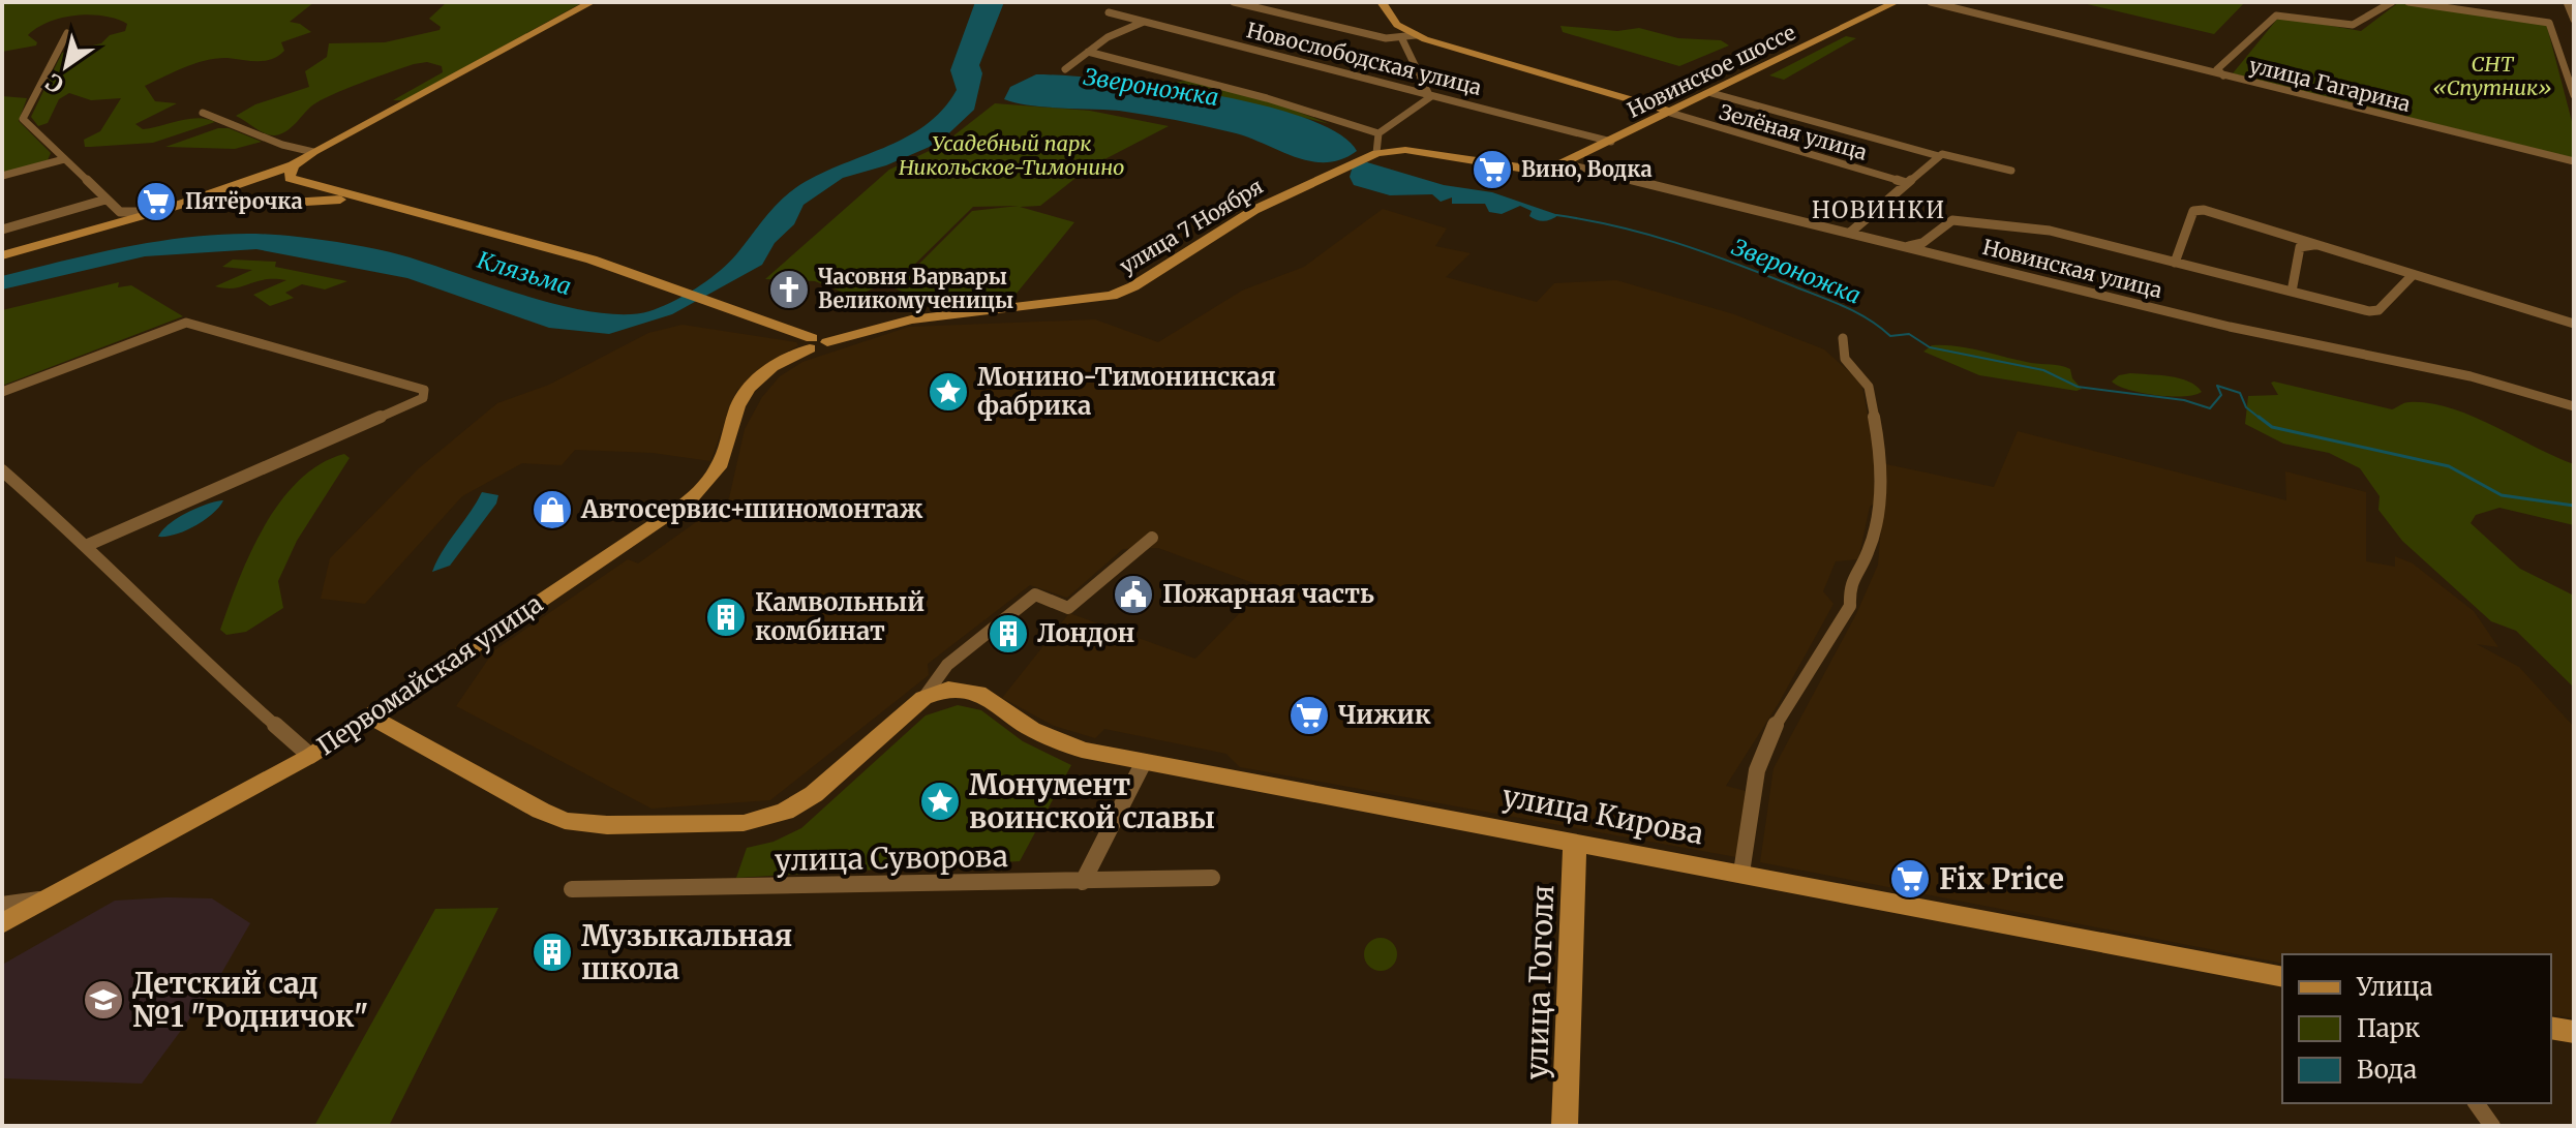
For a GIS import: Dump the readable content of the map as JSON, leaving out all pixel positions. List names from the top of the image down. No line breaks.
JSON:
{"streets":{"main road":["Новинское шоссе","улица 7 Ноября","Первомайская улица","улица Кирова","улица Гоголя"],"street":["Новослободская улица","улица Гагарина","Зелёная улица","Новинская улица","улица Суворова"]},"crossings":[["Новослободская улица","Новинское шоссе"],["Новинское шоссе","Зелёная улица"],["Новинское шоссе","улица 7 Ноября"],["Новинское шоссе","Новинская улица"],["улица 7 Ноября","Первомайская улица"],["улица Кирова","улица Гоголя"]],"districts":["НОВИНКИ"],"water":["Звероножка","Клязьма"],"parks":["СНТ «Спутник»","Усадебный парк Никольское-Тимонино"],"places":{"supermarket":["Вино, Водка","Пятёрочка","Чижик","Fix Price"],"church":["Часовня Варвары Великомученицы"],"place":["Монино-Тимонинская фабрика","Монумент воинской славы"],"shop":["Автосервис+шиномонтаж"],"public building":["Пожарная часть"],"building":["Камвольный комбинат","Лондон","Музыкальная школа"],"school or university":["Детский сад №1 \"Родничок\""]},"legend":["Улица","Парк","Вода"],"north":"bottom left"}
